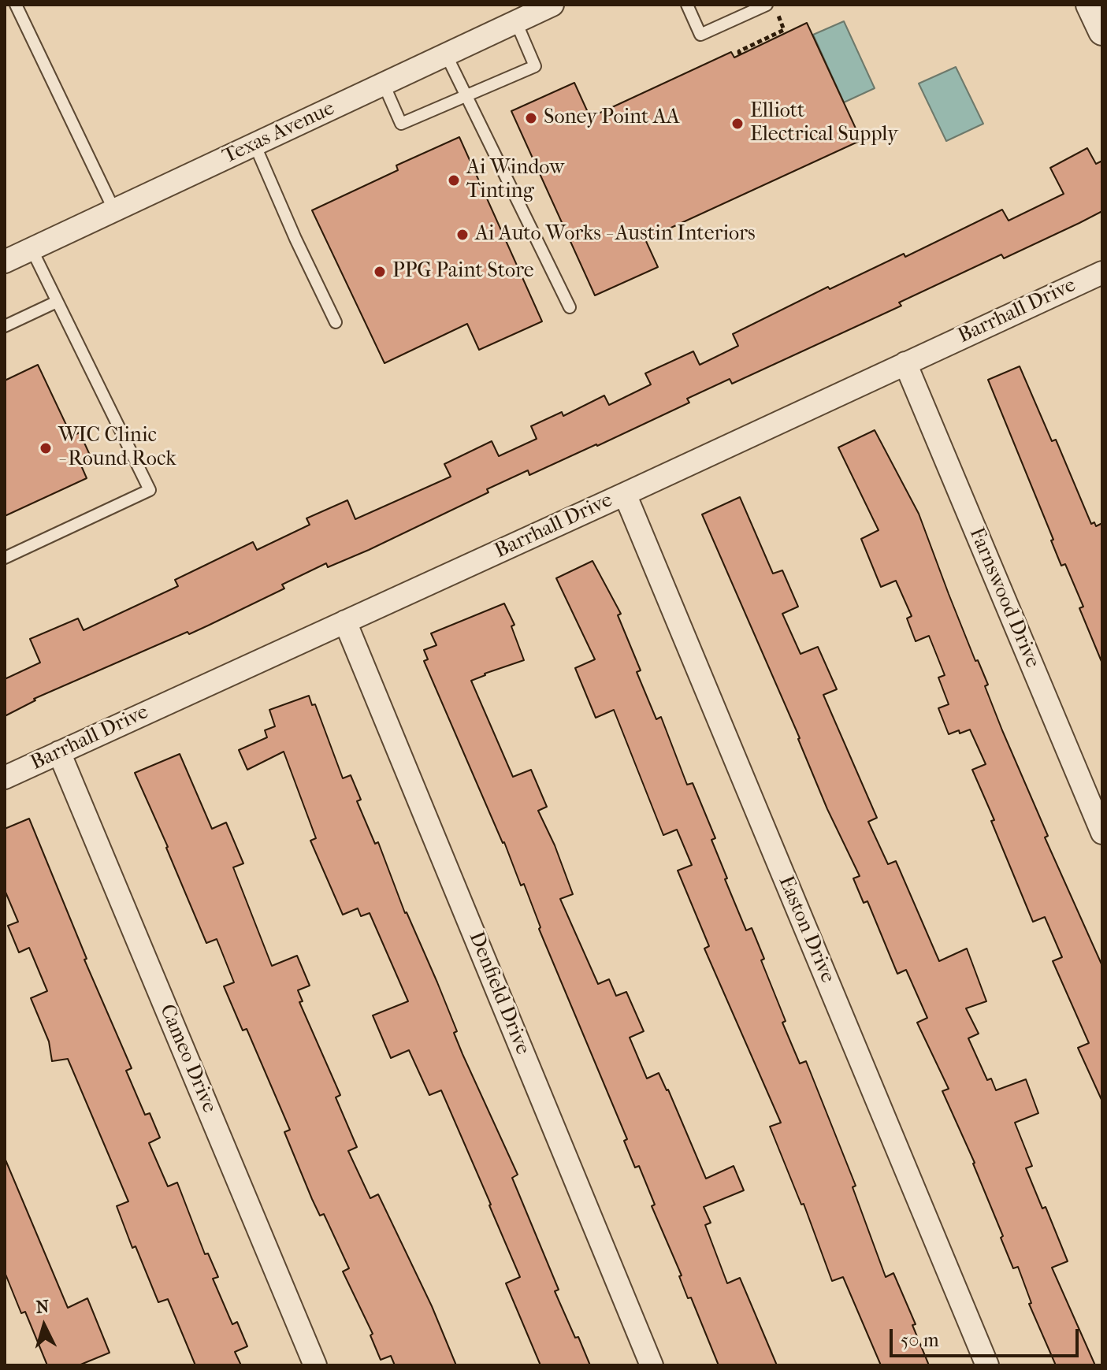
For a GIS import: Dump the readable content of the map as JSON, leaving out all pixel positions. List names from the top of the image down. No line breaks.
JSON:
{"streets":{"street":["Texas Avenue","Barrhall Drive","Farnswood Drive","Easton Drive","Denfield Drive","Cameo Drive"]},"crossings":[["Barrhall Drive","Farnswood Drive"],["Barrhall Drive","Easton Drive"],["Barrhall Drive","Denfield Drive"],["Barrhall Drive","Cameo Drive"]],"places":["Soney Point AA","Elliott Electrical Supply","Ai Window Tinting","Ai Auto Works - Austin Interiors","PPG Paint Store","WIC Clinic - Round Rock"],"scale_bar":"50 m","north":"top"}
